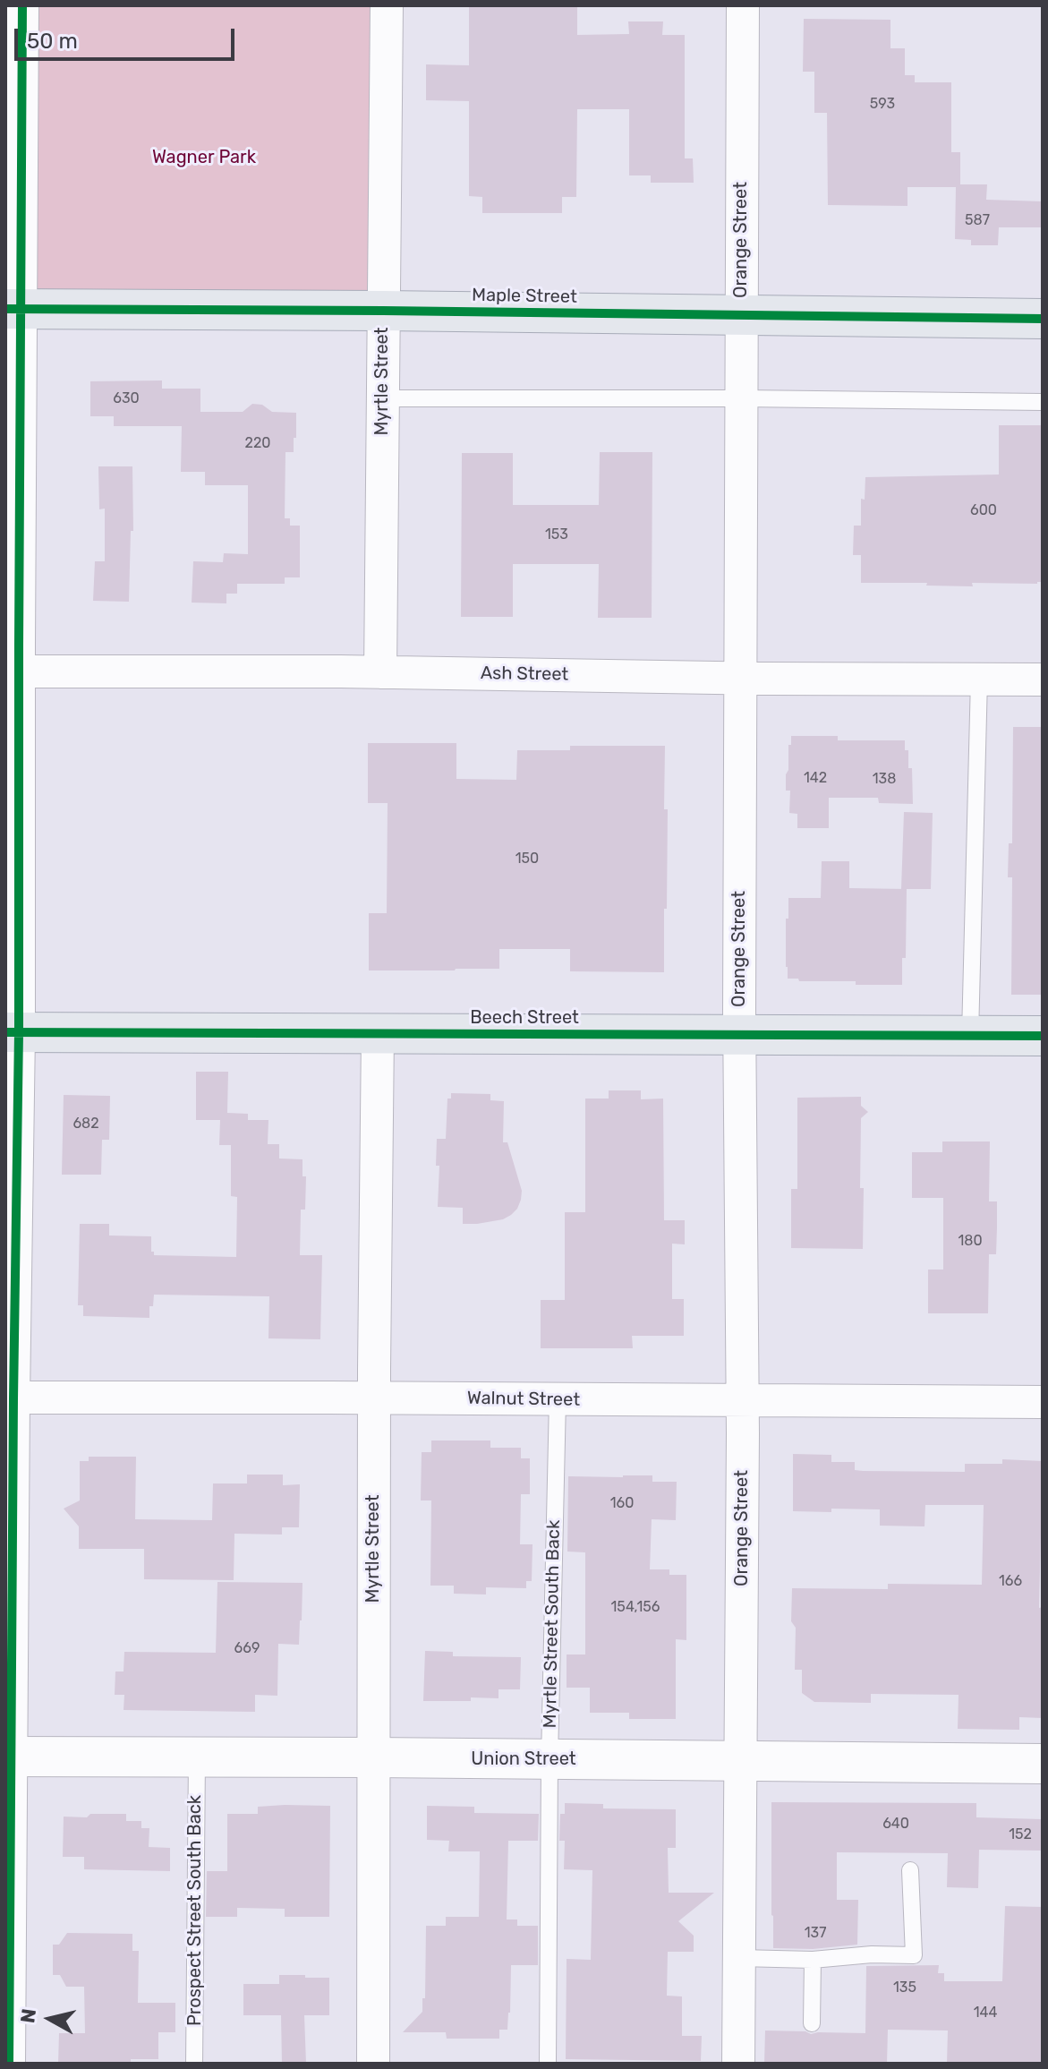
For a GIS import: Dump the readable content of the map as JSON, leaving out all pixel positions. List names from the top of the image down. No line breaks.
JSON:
{"streets":{"main road":["Maple Street","Beech Street"],"street":["Orange Street","Myrtle Street","Ash Street","Walnut Street","Union Street"],"lane":["Myrtle Street South Back","Prospect Street South Back"]},"crossings":[["Orange Street","Maple Street"],["Orange Street","Ash Street"],["Orange Street","Beech Street"],["Orange Street","Walnut Street"],["Orange Street","Union Street"],["Maple Street","Myrtle Street"],["Myrtle Street","Ash Street"],["Myrtle Street","Beech Street"],["Myrtle Street","Walnut Street"],["Myrtle Street","Union Street"],["Walnut Street","Myrtle Street South Back"],["Myrtle Street South Back","Union Street"],["Union Street","Prospect Street South Back"]],"parks":["Wagner Park"],"house_numbers":["593","587","630","220","600","153","142","138","150","682","180","160","166","154,156","669","640","152","137","135","144"],"scale_bar":"50 m","north":"left"}
